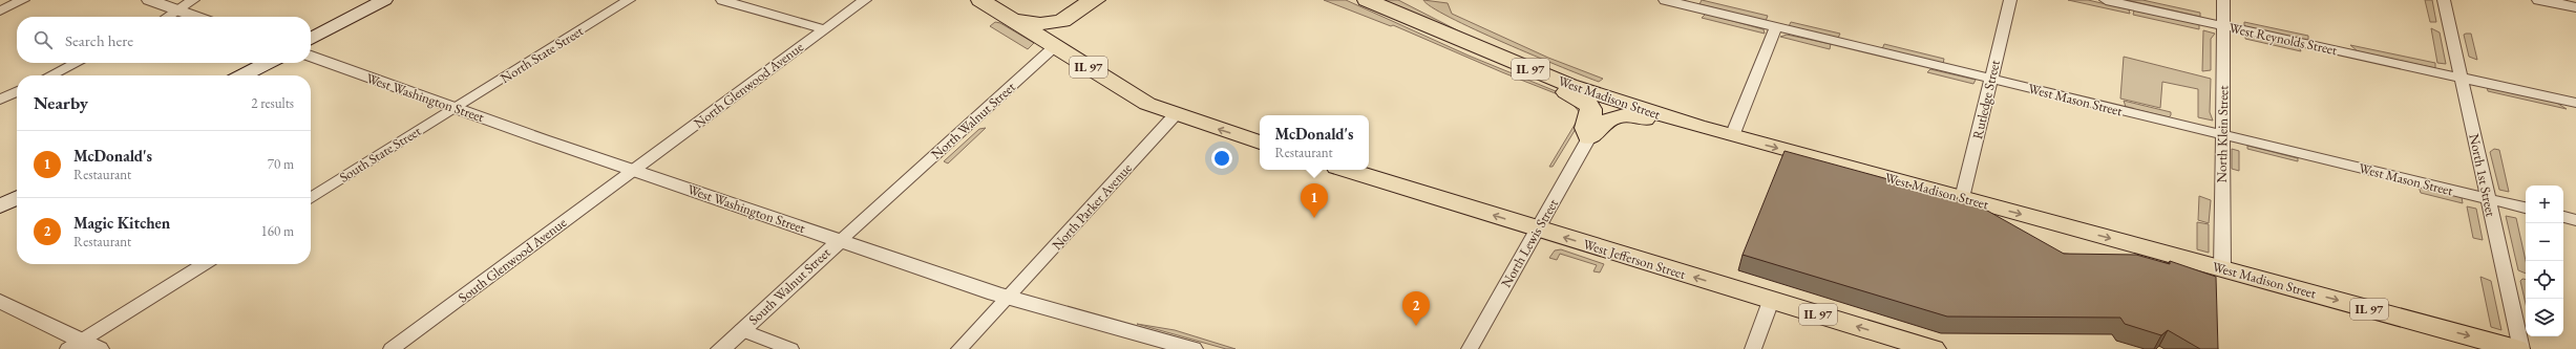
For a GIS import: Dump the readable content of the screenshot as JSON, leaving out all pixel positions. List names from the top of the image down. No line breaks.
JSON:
{"streets":{"main road":["IL 97","West Madison Street","North Walnut Street","West Jefferson Street"],"street":["West Reynolds Street","North State Street","North Glenwood Avenue","West Washington Street","Rutledge Street","West Mason Street","North Klein Street","South State Street","North 1st Street","North Parker Avenue","North Lewis Street","South Glenwood Avenue","South Walnut Street"]},"crossings":[["West Reynolds Street","North Klein Street"],["West Reynolds Street","North 1st Street"],["North State Street","West Washington Street"],["North State Street","South State Street"],["IL 97","North Walnut Street"],["IL 97","North Parker Avenue"],["North Glenwood Avenue","West Washington Street"],["North Glenwood Avenue","South Glenwood Avenue"],["West Washington Street","North Walnut Street"],["West Washington Street","South State Street"],["West Washington Street","North Parker Avenue"],["West Washington Street","South Glenwood Avenue"],["West Washington Street","South Walnut Street"],["West Madison Street","Rutledge Street"],["West Madison Street","North Klein Street"],["Rutledge Street","West Mason Street"],["West Mason Street","North Klein Street"],["West Mason Street","North 1st Street"],["North Walnut Street","South Walnut Street"],["North Lewis Street","West Jefferson Street"]],"one_way":["West Madison Street"],"page":{"search":"Search here","heading":["Nearby","2 results"],"popup":["McDonald's","Restaurant"],"list":[{"mark":"1","name":"McDonald's","note":"Restaurant","value":"70 m"},{"mark":"2","name":"Magic Kitchen","note":"Restaurant","value":"160 m"}],"pins":["1","2"],"map_buttons":["+","−"]}}
